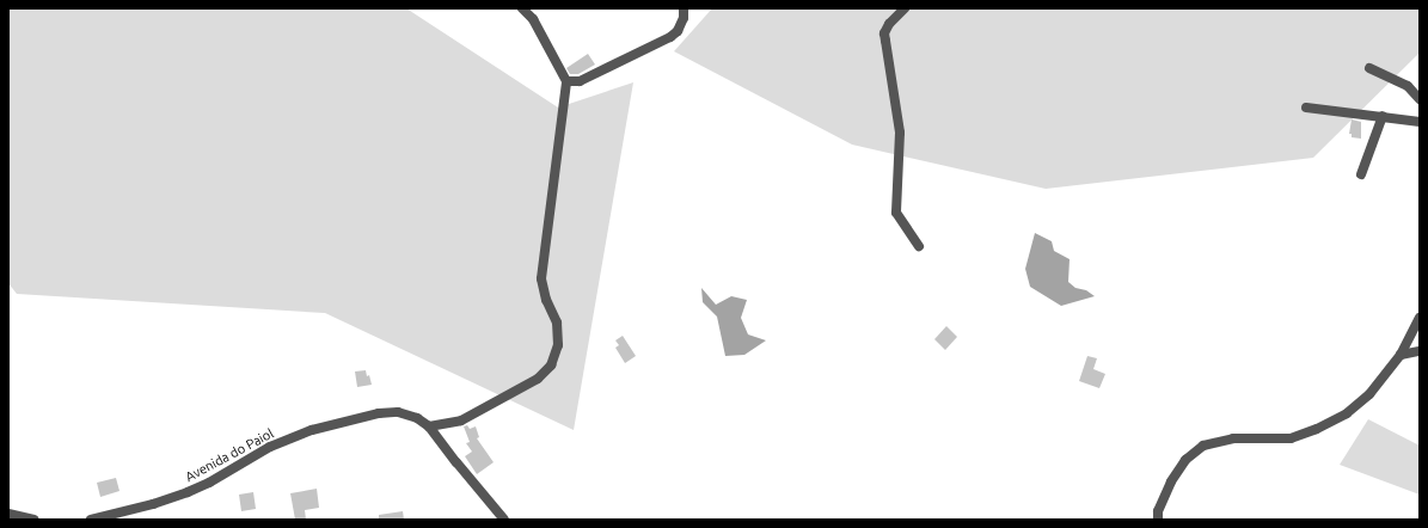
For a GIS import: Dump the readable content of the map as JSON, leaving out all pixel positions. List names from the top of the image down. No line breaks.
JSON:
{"streets":{"street":["Avenida do Paiol"]}}
